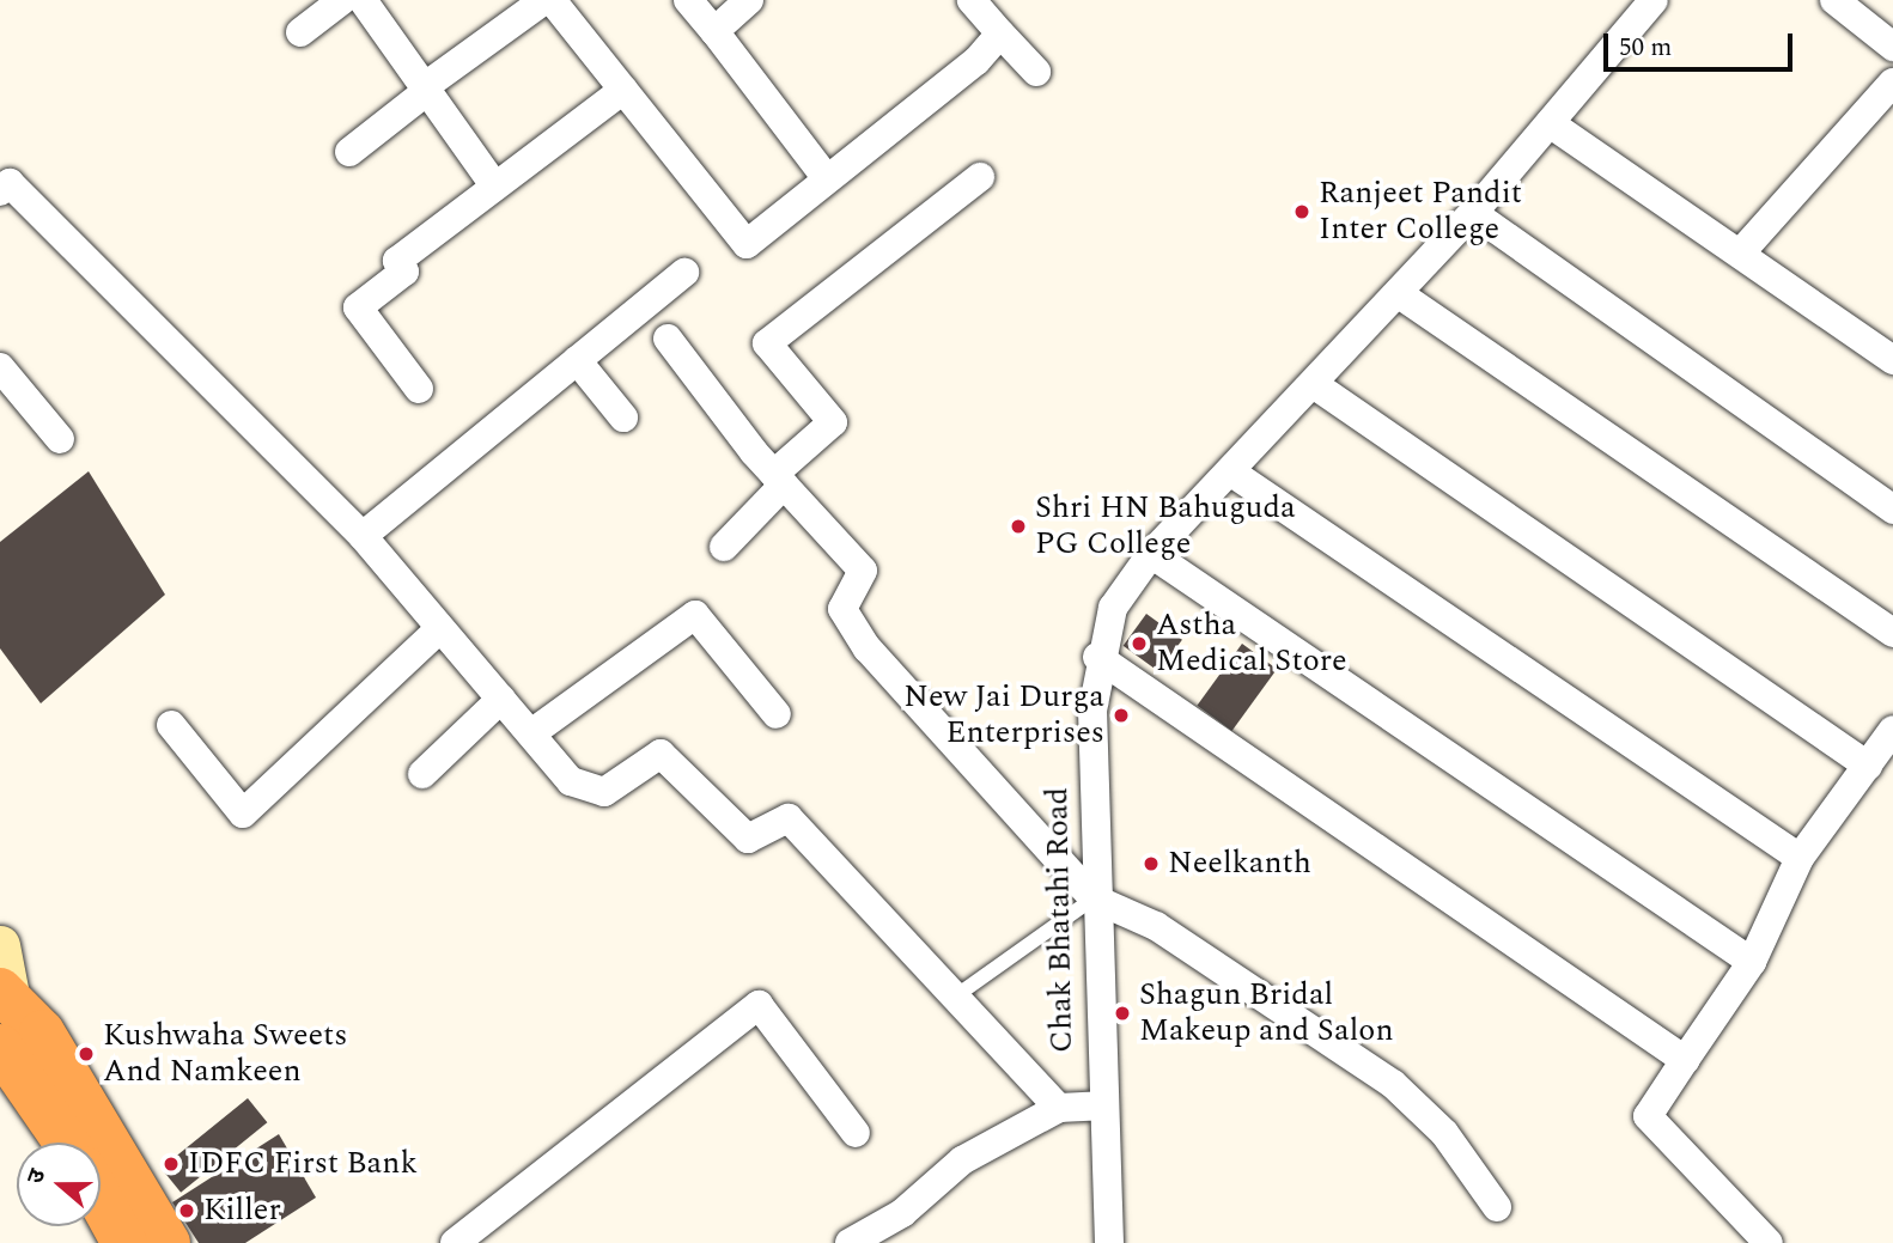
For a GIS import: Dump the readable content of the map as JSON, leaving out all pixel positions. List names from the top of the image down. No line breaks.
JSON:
{"streets":{"street":["Chak Bhatahi Road"]},"places":["Ranjeet Pandit Inter College","Shri HN Bahuguda PG College","Astha Medical Store","New Jai Durga Enterprises","Neelkanth","Shagun Bridal Makeup and Salon","Kushwaha Sweets And Namkeen","IDFC First Bank","Killer"],"scale_bar":"50 m","north":"left"}
